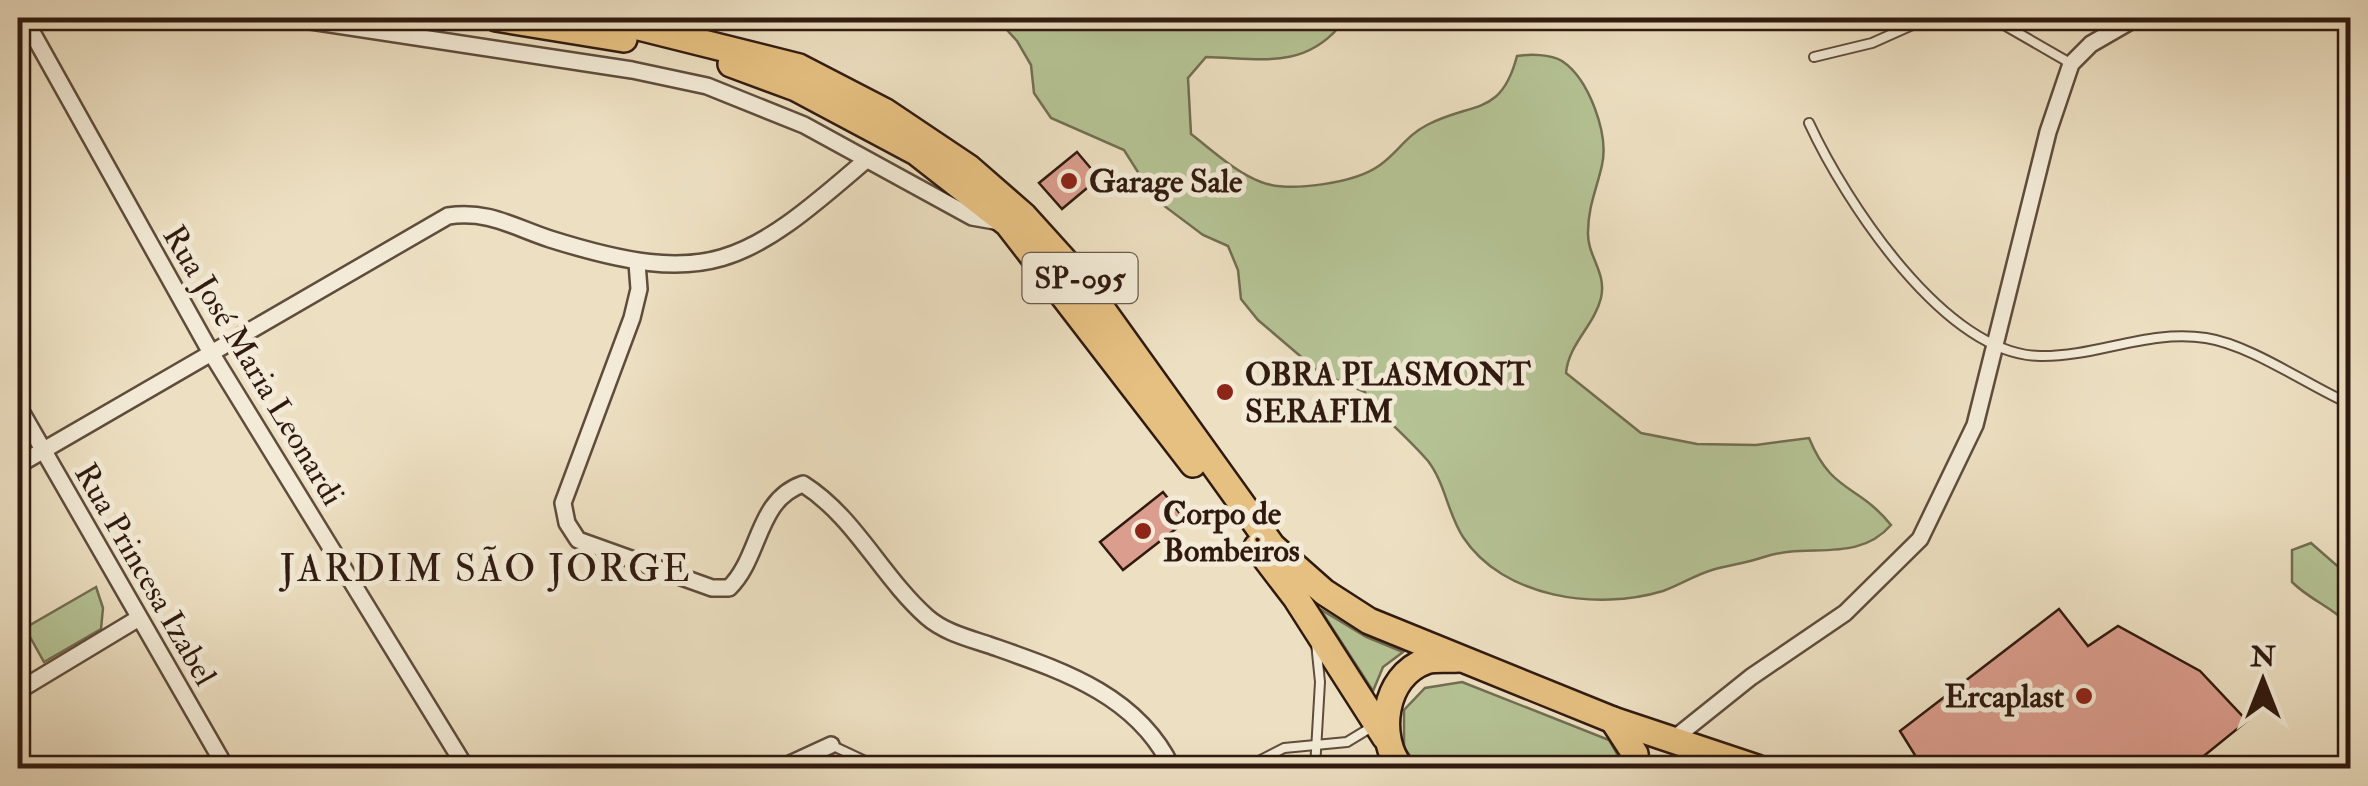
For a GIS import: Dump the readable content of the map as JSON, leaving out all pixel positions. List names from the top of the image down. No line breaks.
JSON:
{"streets":{"main road":["SP-095"],"street":["Rua José Maria Leonardi","Rua Princesa Izabel"]},"districts":["JARDIM SÃO JORGE"],"places":["Garage Sale","OBRA PLASMONT SERAFIM","Corpo de Bombeiros","Ercaplast"],"north":"top"}
